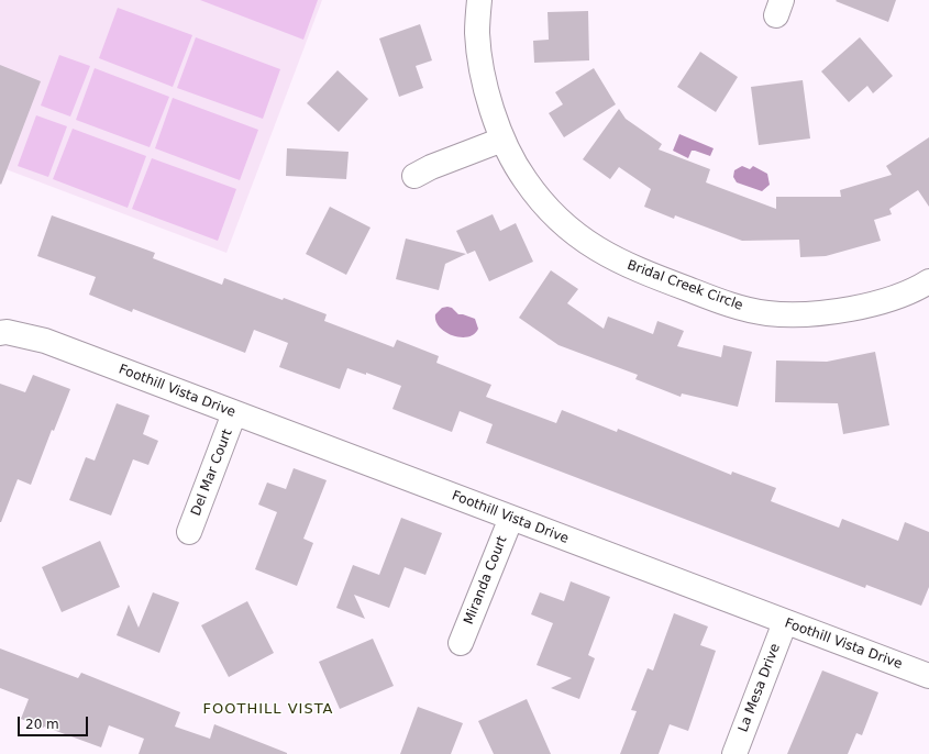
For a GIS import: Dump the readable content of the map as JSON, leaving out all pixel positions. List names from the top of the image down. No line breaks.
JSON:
{"streets":{"street":["Bridal Creek Circle","Foothill Vista Drive","Del Mar Court","Miranda Court","La Mesa Drive"]},"crossings":[["Foothill Vista Drive","Del Mar Court"],["Foothill Vista Drive","Miranda Court"],["Foothill Vista Drive","La Mesa Drive"]],"districts":["FOOTHILL VISTA"],"scale_bar":"20 m"}
